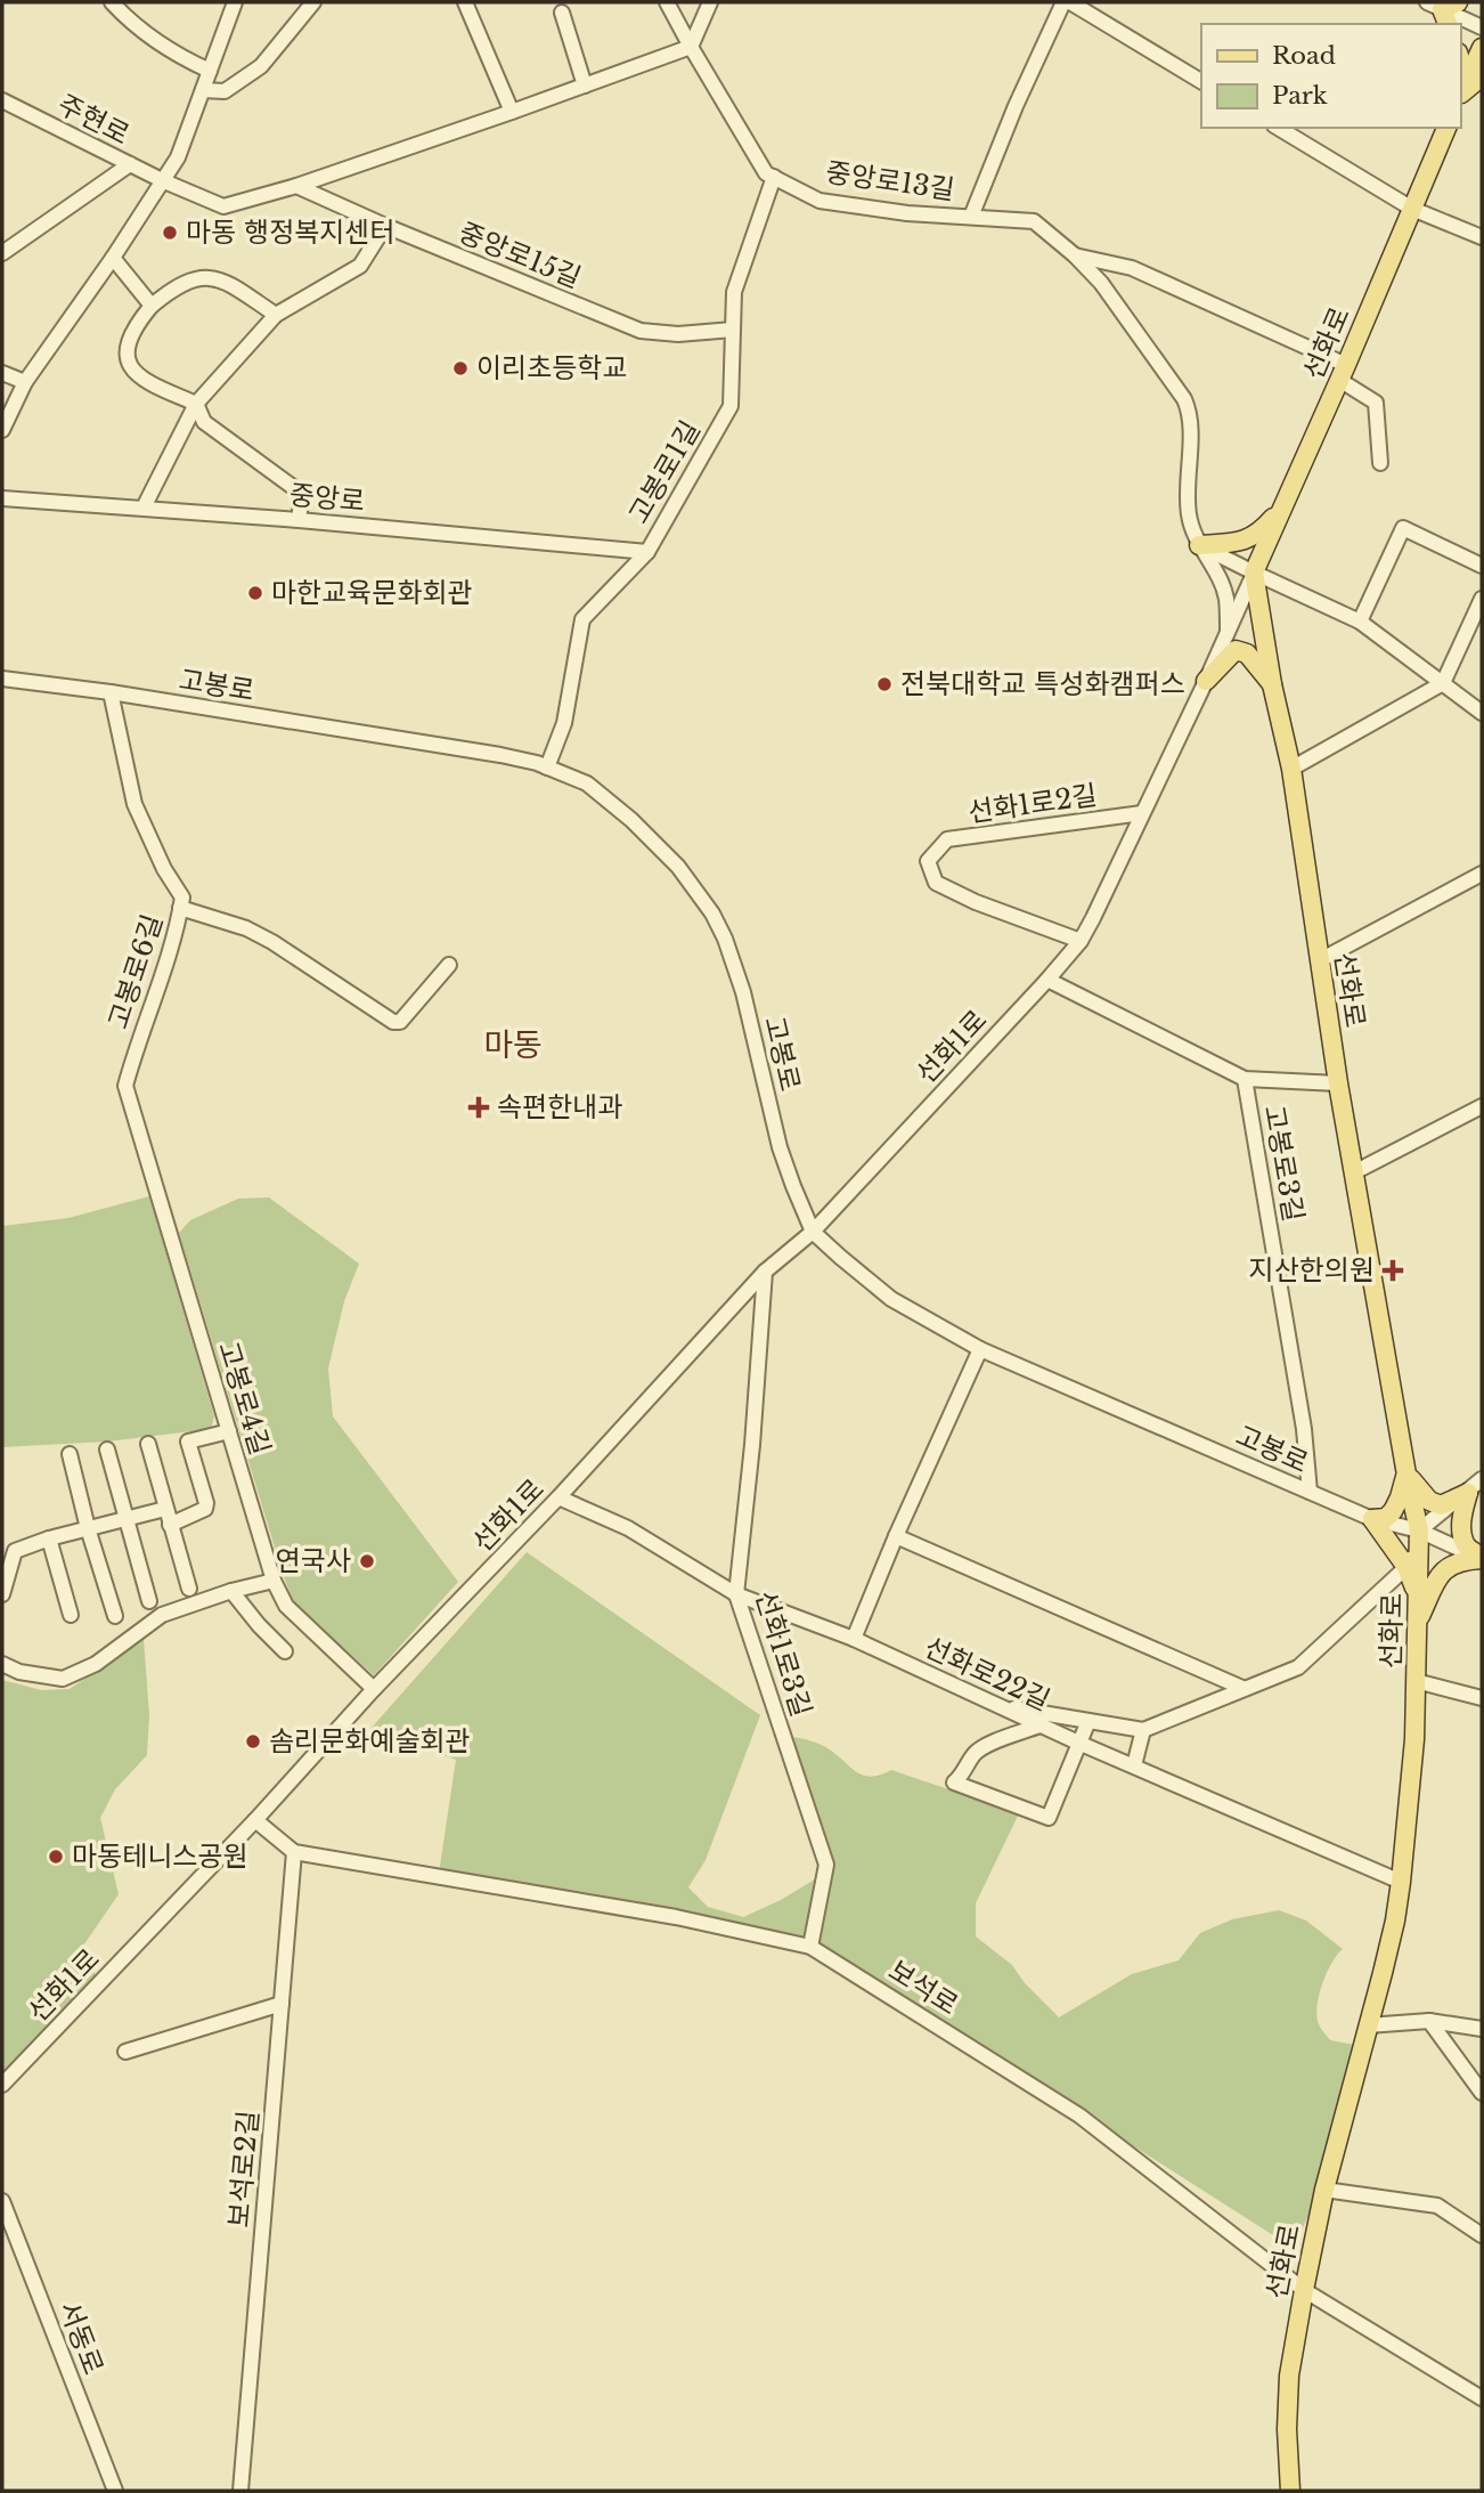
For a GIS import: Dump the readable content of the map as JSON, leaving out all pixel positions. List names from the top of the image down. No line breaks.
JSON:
{"streets":{"main road":["선화로"],"street":["주현로","중앙로13길","중앙로15길","고봉로1길","중앙로","고봉로","선화1로2길","고봉로6길","선화1로","고봉로3길","고봉로4길","선화1로3길","선화로22길","보석로","보석로2길","서동로"]},"crossings":[["중앙로13길","고봉로1길"],["중앙로13길","선화1로"],["중앙로15길","고봉로1길"],["선화로","고봉로"],["선화로","선화1로"],["선화로","선화로22길"],["선화로","보석로"],["고봉로1길","중앙로"],["고봉로1길","고봉로"],["고봉로","고봉로6길"],["고봉로","선화1로"],["고봉로","고봉로3길"],["선화1로2길","선화1로"],["고봉로6길","고봉로4길"],["선화1로","고봉로4길"],["선화1로","선화1로3길"],["선화1로","선화로22길"],["선화1로3길","선화로22길"],["선화1로3길","보석로"],["보석로","보석로2길"]],"districts":["마동"],"places":{"other":["마동 행정복지센터","이리초등학교","마한교육문화회관","전북대학교 특성화캠퍼스","연국사","솜리문화예술회관","마동테니스공원"],"health":["속편한내과","지산한의원"]},"legend":["Road","Park"]}
